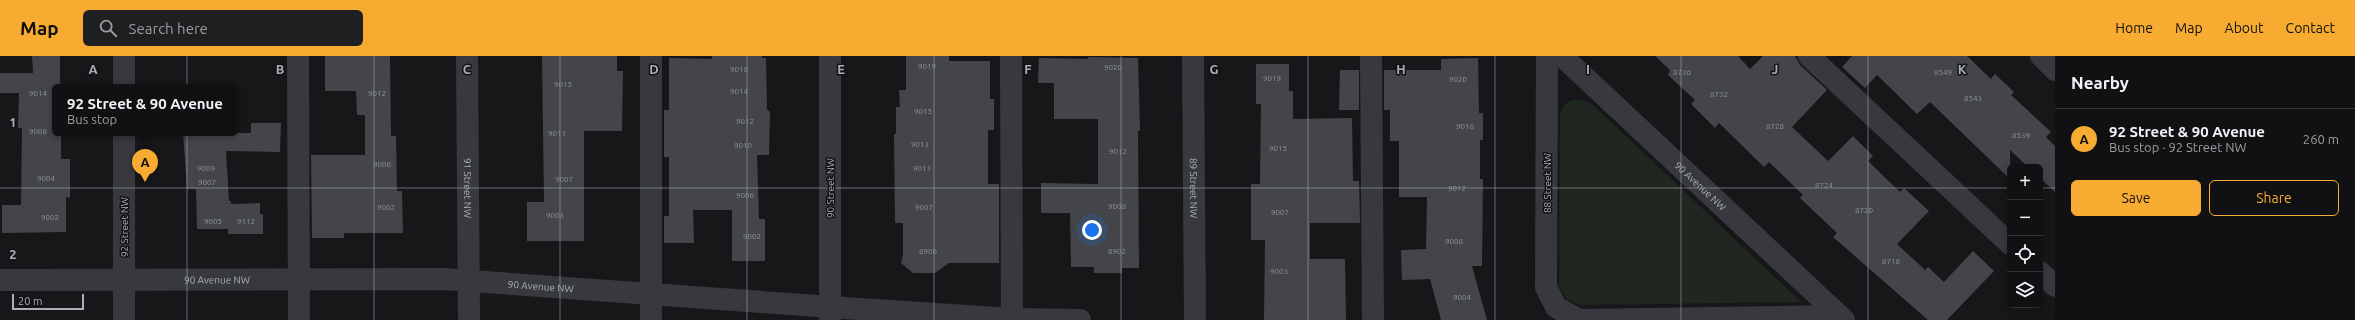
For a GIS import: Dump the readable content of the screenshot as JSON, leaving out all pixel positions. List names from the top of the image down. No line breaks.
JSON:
{"streets":{"street":["88 Street NW","90 Avenue NW","91 Street NW","90 Street NW","89 Street NW","92 Street NW"]},"crossings":[["88 Street NW","90 Avenue NW"],["90 Avenue NW","91 Street NW"],["90 Avenue NW","90 Street NW"],["90 Avenue NW","92 Street NW"]],"house_numbers":["9019","9020","9016","8736","8549","9019","9020","9015","9014","9014","9012","8732","8543","9015","9012","9016","8728","9008","9011","8539","9013","9010","9015","9012","9006","9009","9011","9004","9007","9007","8724","9012","9006","9008","9002","9007","8720","9007","9003","9002","9005","9112","9002","9008","8906","8902","8716","9003","9004"],"scale_bar":"20 m","page":{"header":"Map","search":"Search here","nav":["Home","Map","About","Contact"],"heading":"Nearby","popup":["92 Street & 90 Avenue","Bus stop"],"list":[{"mark":"A","name":"92 Street & 90 Avenue","note":"Bus stop · 92 Street NW","value":"260 m"}],"pins":"A","map_buttons":["+","−"],"buttons":["Save","Share"],"scale":"20 m"},"grid":{"columns":["A","B","C","D","E","F","G","H","I","J","K"],"rows":["1","2"]}}
